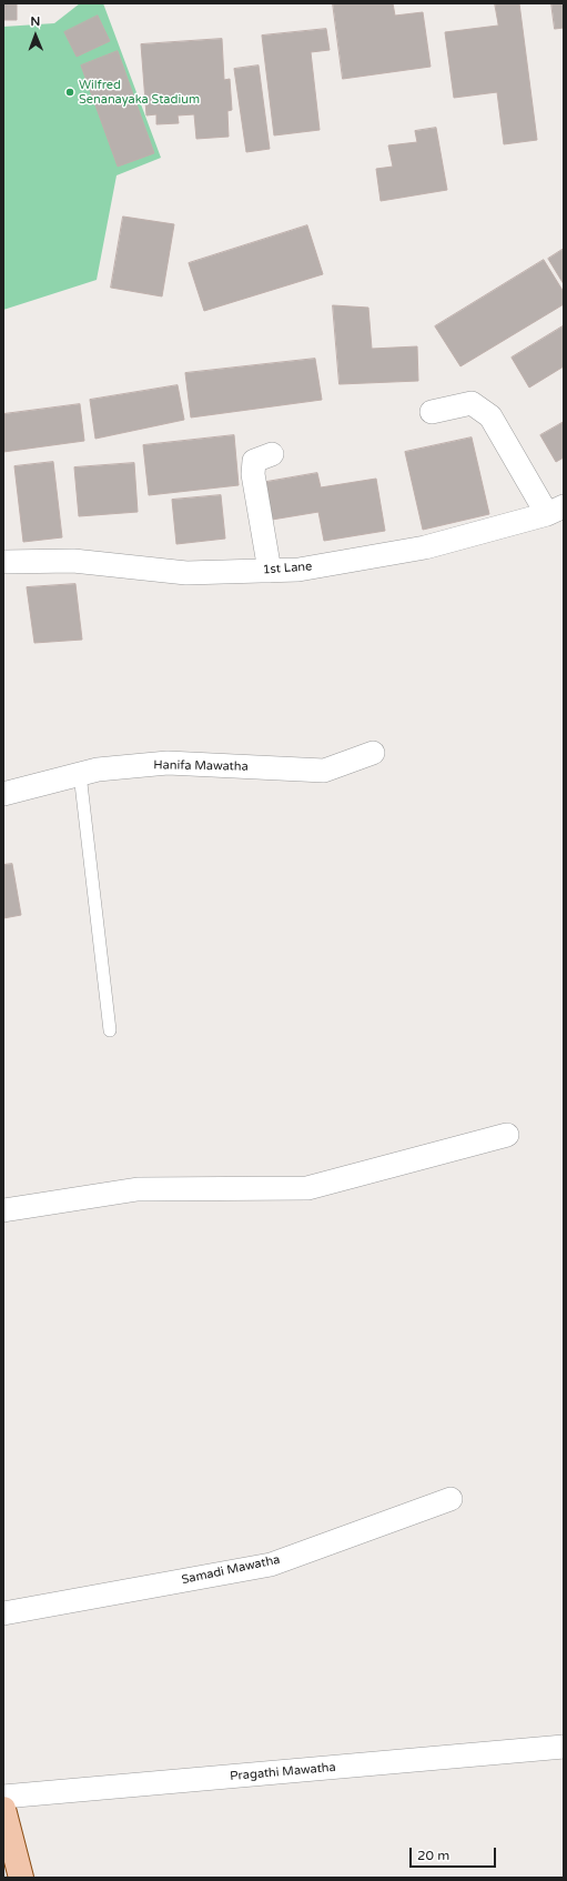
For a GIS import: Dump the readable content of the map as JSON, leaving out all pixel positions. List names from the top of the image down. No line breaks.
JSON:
{"streets":{"street":["1st Lane","Hanifa Mawatha","Samadi Mawatha","Pragathi Mawatha"]},"places":["Wilfred Senanayaka Stadium"],"scale_bar":"20 m","north":"top"}
